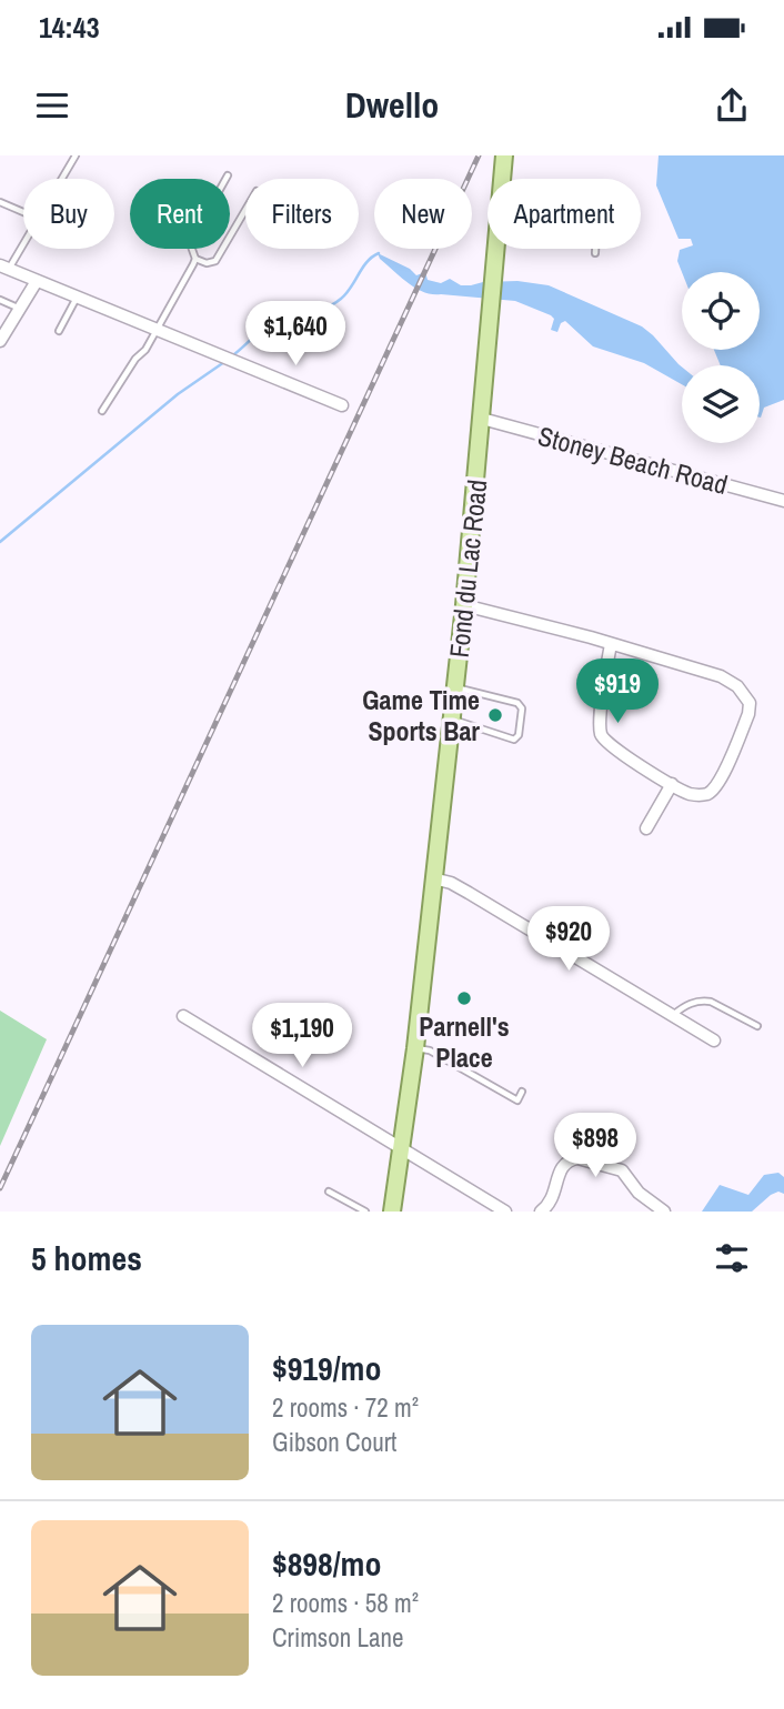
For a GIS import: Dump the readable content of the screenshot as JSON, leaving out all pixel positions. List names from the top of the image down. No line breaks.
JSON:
{"streets":{"main road":["Fond du Lac Road"],"street":["Stoney Beach Road"]},"crossings":[["Stoney Beach Road","Fond du Lac Road"]],"places":["Game Time Sports Bar","Parnell's Place"],"page":{"status":"14:43","header":"Dwello","chip":["Buy","Rent","Filters","New","Apartment"],"price":["$1,640","$919","$920","$1,190","$898"],"heading":"5 homes","list":[{"name":"$919/mo","note":"2 rooms · 72 m² · Gibson Court"},{"name":"$898/mo","note":"2 rooms · 58 m² · Crimson Lane"}]}}
